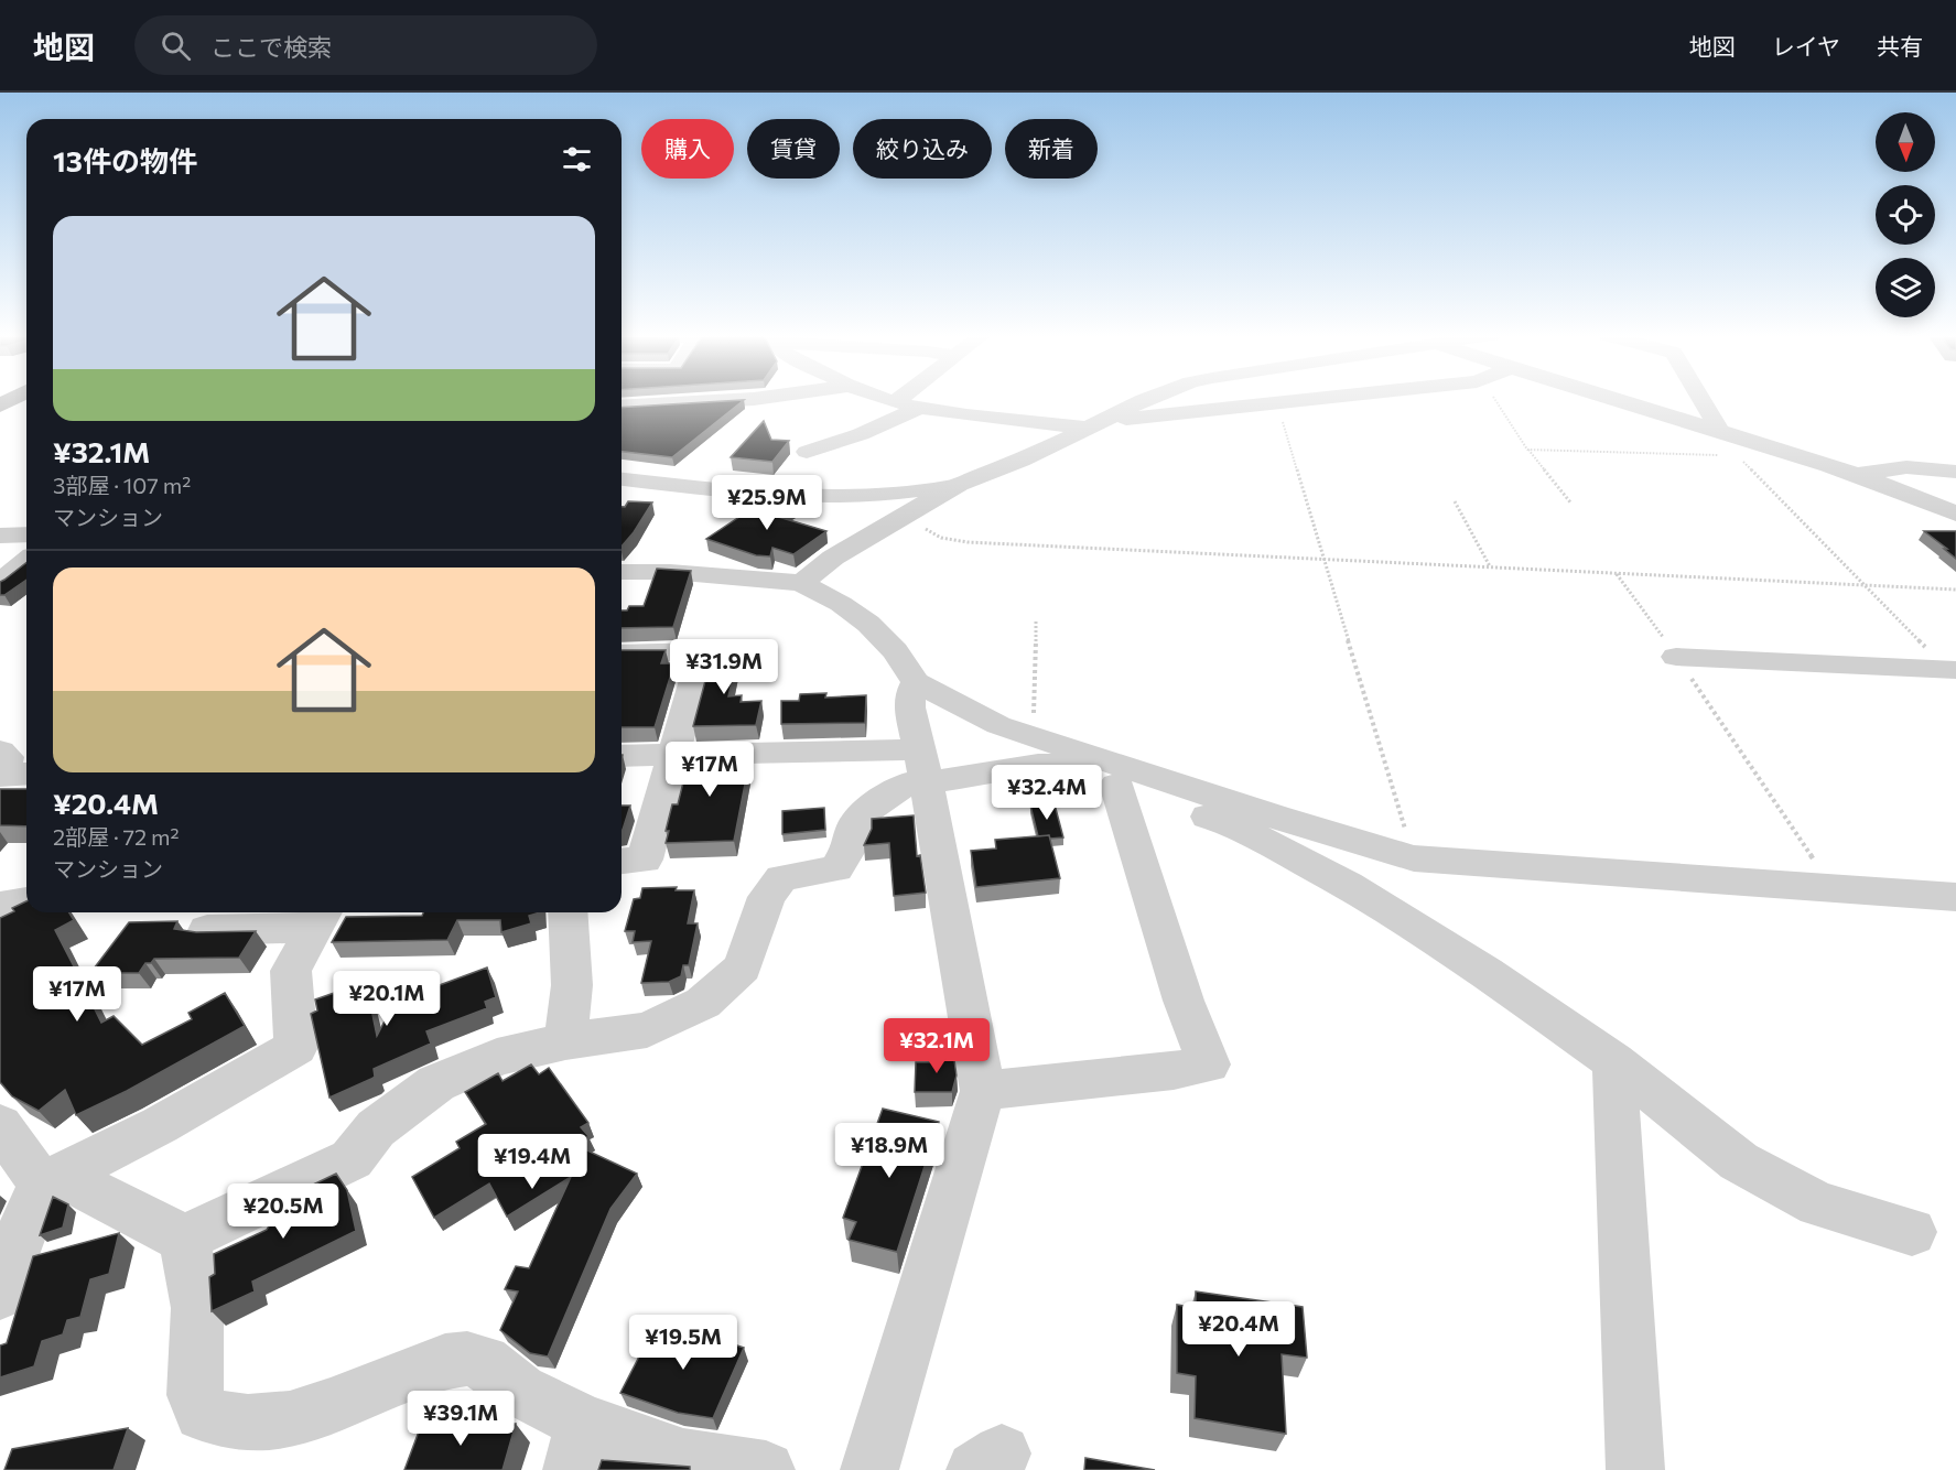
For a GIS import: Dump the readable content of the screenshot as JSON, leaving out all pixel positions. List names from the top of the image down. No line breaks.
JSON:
{"north":"bottom","page":{"header":"地図","search":"ここで検索","nav":["地図","レイヤ","共有"],"chip":["購入","賃貸","絞り込み","新着"],"heading":"13件の物件","list":[{"name":"¥32.1M","note":"3部屋 · 107 m² · マンション"},{"name":"¥20.4M","note":"2部屋 · 72 m² · マンション"}],"price":["¥25.9M","¥31.9M","¥17M","¥32.4M","¥17M","¥20.1M","¥32.1M","¥18.9M","¥19.4M","¥20.5M","¥20.4M","¥19.5M","¥39.1M"]}}
